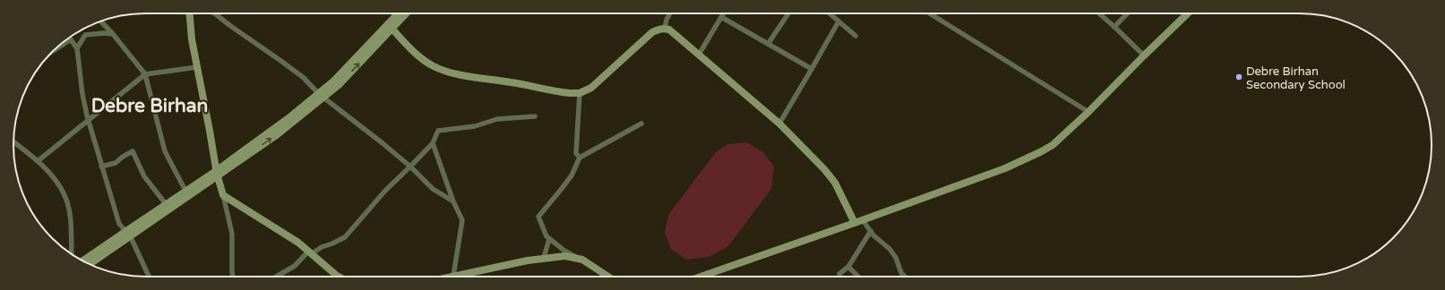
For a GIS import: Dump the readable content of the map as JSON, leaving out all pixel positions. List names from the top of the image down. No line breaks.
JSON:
{"districts":["Debre Birhan"],"places":["Debre Birhan Secondary School"]}
